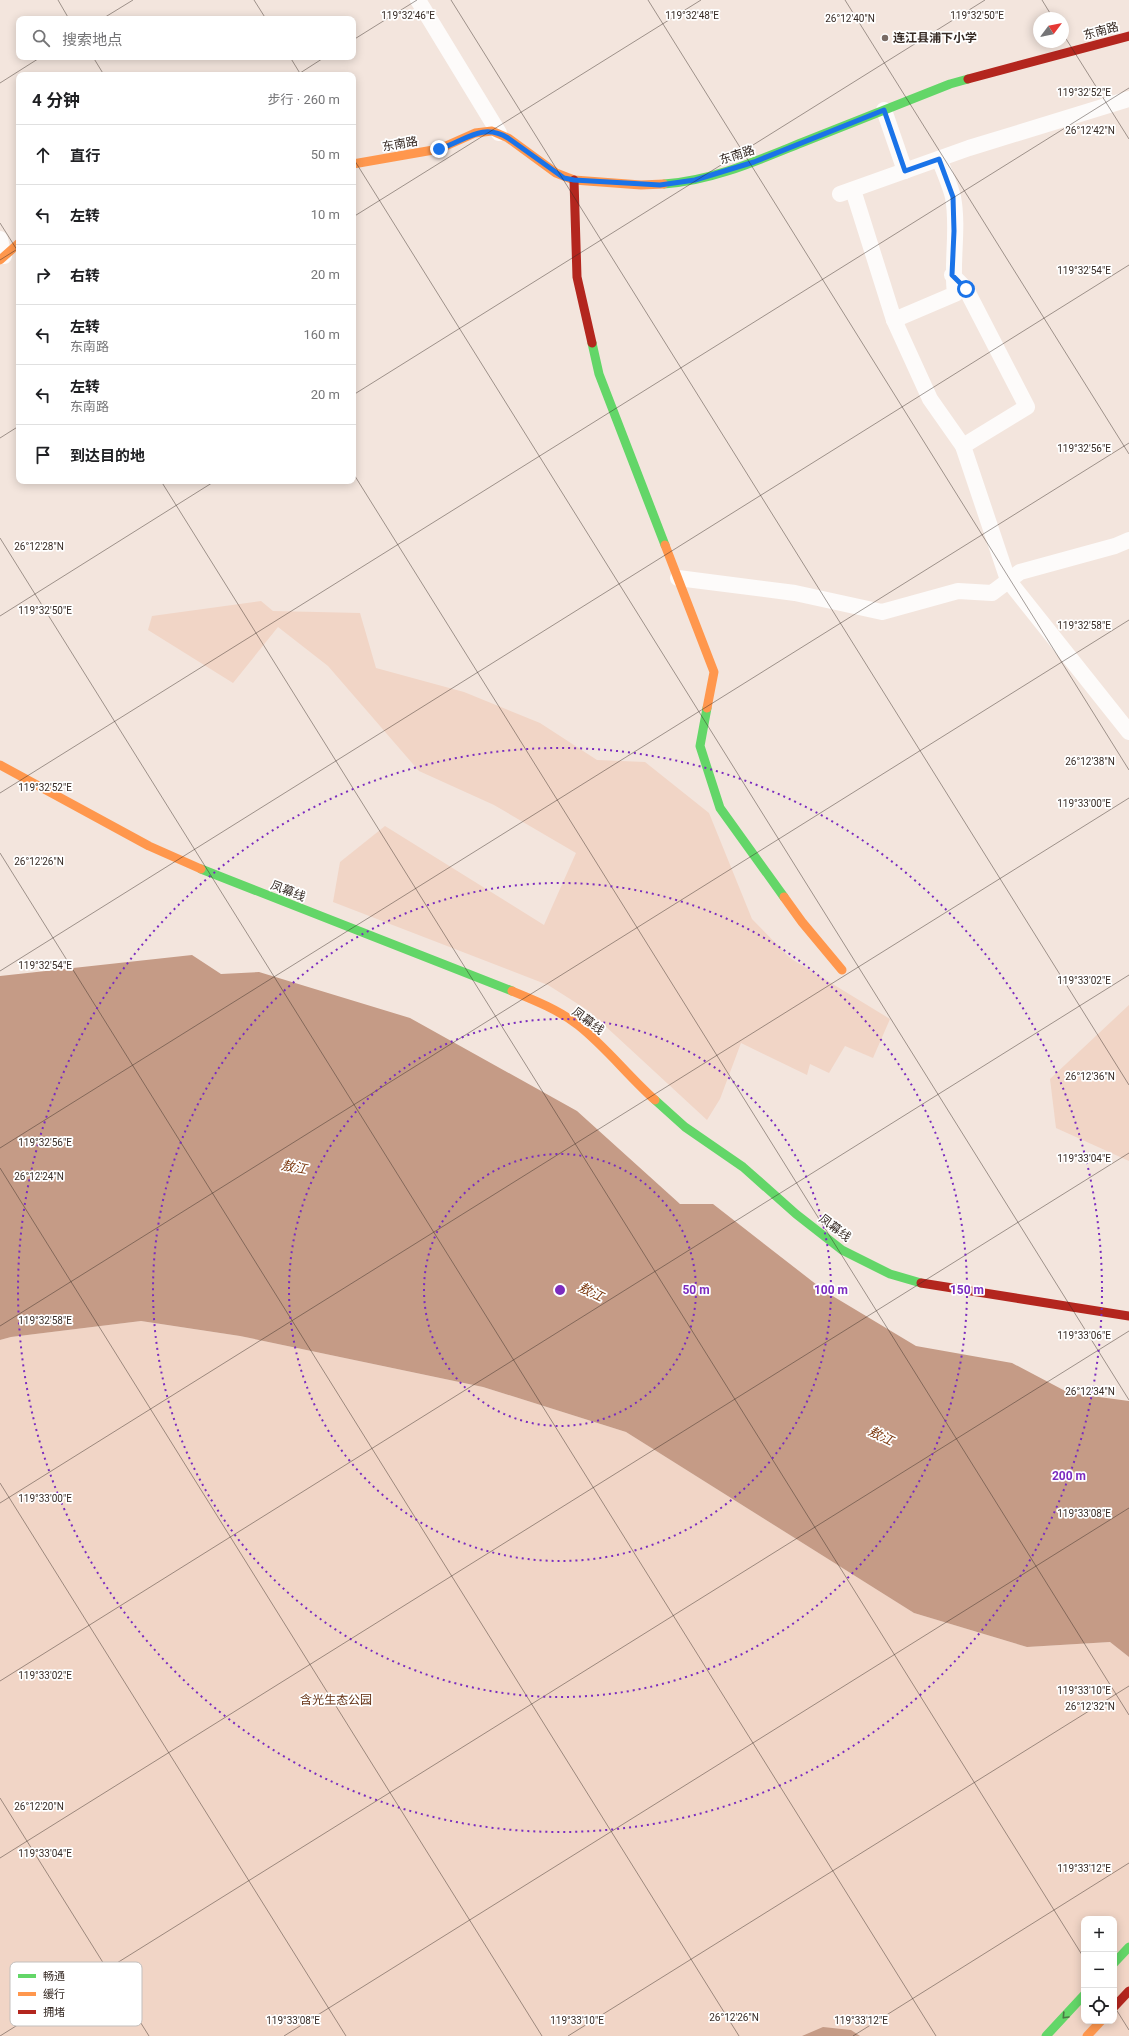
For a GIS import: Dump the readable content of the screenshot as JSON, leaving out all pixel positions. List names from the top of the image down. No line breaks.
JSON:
{"streets":{"main road":["东南路","凤幕线"]},"water":["敖江"],"parks":["含光生态公园"],"places":["连江县浦下小学"],"legend":["畅通","缓行","拥堵"],"north":"top right","page":{"search":"搜索地点","heading":["4 分钟","步行 · 260 m"],"list":[["直行","50 m"],["左转","10 m"],["右转","20 m"],["左转","东南路","160 m"],["左转","东南路","20 m"],"到达目的地"],"map_buttons":["+","−"]},"coordinates":["119°32'46\"E","119°32'48\"E","119°32'50\"E","26°12'40\"N","119°32'52\"E","26°12'42\"N","119°32'54\"E","119°32'56\"E","26°12'28\"N","119°32'58\"E","26°12'38\"N","119°33'00\"E","26°12'26\"N","119°33'02\"E","26°12'36\"N","119°33'04\"E","26°12'24\"N","119°33'06\"E","26°12'34\"N","119°33'08\"E","119°33'10\"E","26°12'32\"N","26°12'20\"N","119°33'12\"E"],"rings":["50 m","100 m","150 m","200 m"]}
